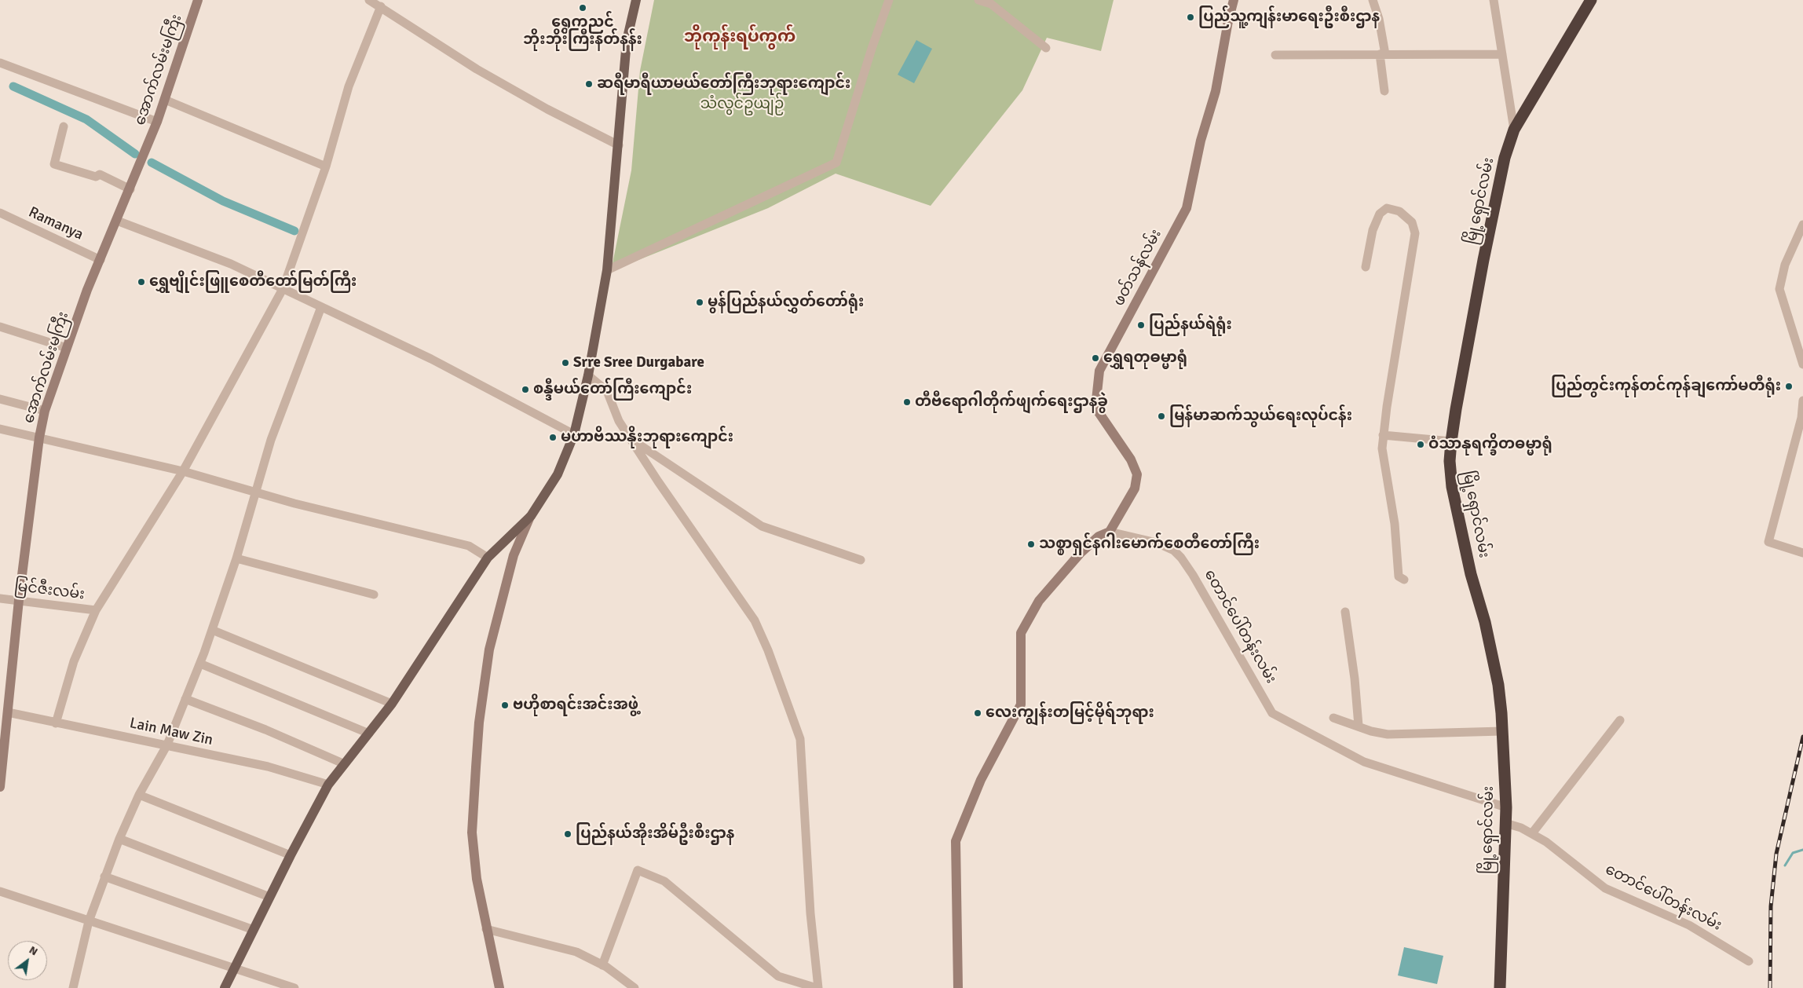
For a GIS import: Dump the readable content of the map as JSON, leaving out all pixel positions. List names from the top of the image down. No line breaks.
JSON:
{"streets":{"highway":["မြို့ရှောင်လမ်း"],"main road":["အောက်လမ်းမကြီး","ဖတ်သန်လမ်း"],"street":["Ramanya","မြင်ဇီးလမ်း","တောင်ပေါ်တန်းလမ်း","Lain Maw Zin"]},"crossings":[["အောက်လမ်းမကြီး","Ramanya"],["အောက်လမ်းမကြီး","မြင်ဇီးလမ်း"],["အောက်လမ်းမကြီး","Lain Maw Zin"],["မြို့ရှောင်လမ်း","တောင်ပေါ်တန်းလမ်း"],["ဖတ်သန်လမ်း","တောင်ပေါ်တန်းလမ်း"]],"districts":["ဘိုကုန်းရပ်ကွက်"],"parks":["သံလွင်ဥယျဉ်"],"places":["ရွှေကညင် ဘိုးဘိုးကြီးနတ်နန်း","ပြည်သူ့ကျန်းမာရေးဦးစီးဌာန","ဆရီမာရီယာမယ်တော်ကြီးဘုရားကျောင်း","ရွှေဗျိုင်းဖြူစေတီတော်မြတ်ကြီး","မွန်ပြည်နယ်လွှတ်တော်ရုံး","ပြည်နယ်ရဲရုံး","ရွှေရတုဓမ္မာရုံ","Srre Sree Durgabare","ပြည်တွင်းကုန်တင်ကုန်ချကော်မတီရုံး","စန္ဒီမယ်တော်ကြီးကျောင်း","တီဗီရောဂါတိုက်ဖျက်ရေးဌာနခွဲ","မြန်မာဆက်သွယ်ရေးလုပ်ငန်း","မဟာဗိဿနိုးဘုရားကျောင်း","ဝံသာနုရက္ခိတဓမ္မာရုံ","သစ္စာရှင်နဂါးမောက်စေတီတော်ကြီး","ဗဟိုစာရင်းအင်းအဖွဲ့","လေးကျွန်းတမြင့်မိုရ်ဘုရား","ပြည်နယ်အိုးအိမ်ဦးစီးဌာန"],"north":"top right"}
